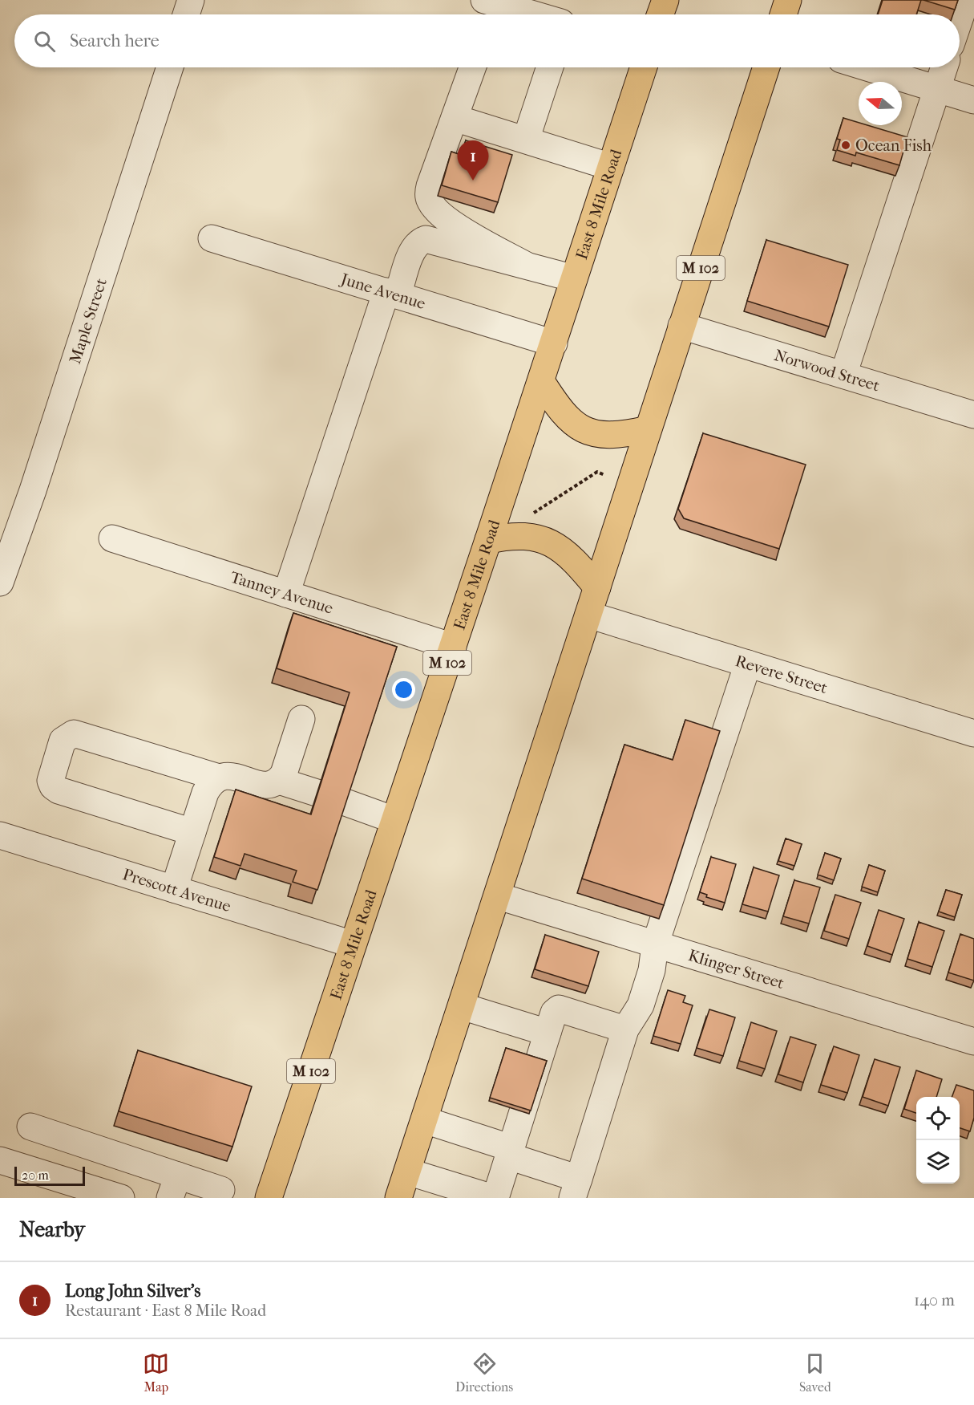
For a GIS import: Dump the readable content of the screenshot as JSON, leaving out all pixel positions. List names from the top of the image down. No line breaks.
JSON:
{"streets":{"highway":["East 8 Mile Road","M 102"],"street":["June Avenue","Maple Street","Norwood Street","Tanney Avenue","Revere Street","Prescott Avenue","Klinger Street"]},"crossings":[["East 8 Mile Road","June Avenue"],["East 8 Mile Road","Tanney Avenue"],["East 8 Mile Road","Prescott Avenue"],["M 102","Norwood Street"],["M 102","Revere Street"],["M 102","Klinger Street"]],"places":["Ocean Fish"],"scale_bar":"20 m","north":"left","page":{"search":"Search here","pins":"1","scale":"20 m","heading":"Nearby","list":[{"mark":"1","name":"Long John Silver's","note":"Restaurant · East 8 Mile Road","value":"140 m"}],"nav":["Map","Directions","Saved"]}}
